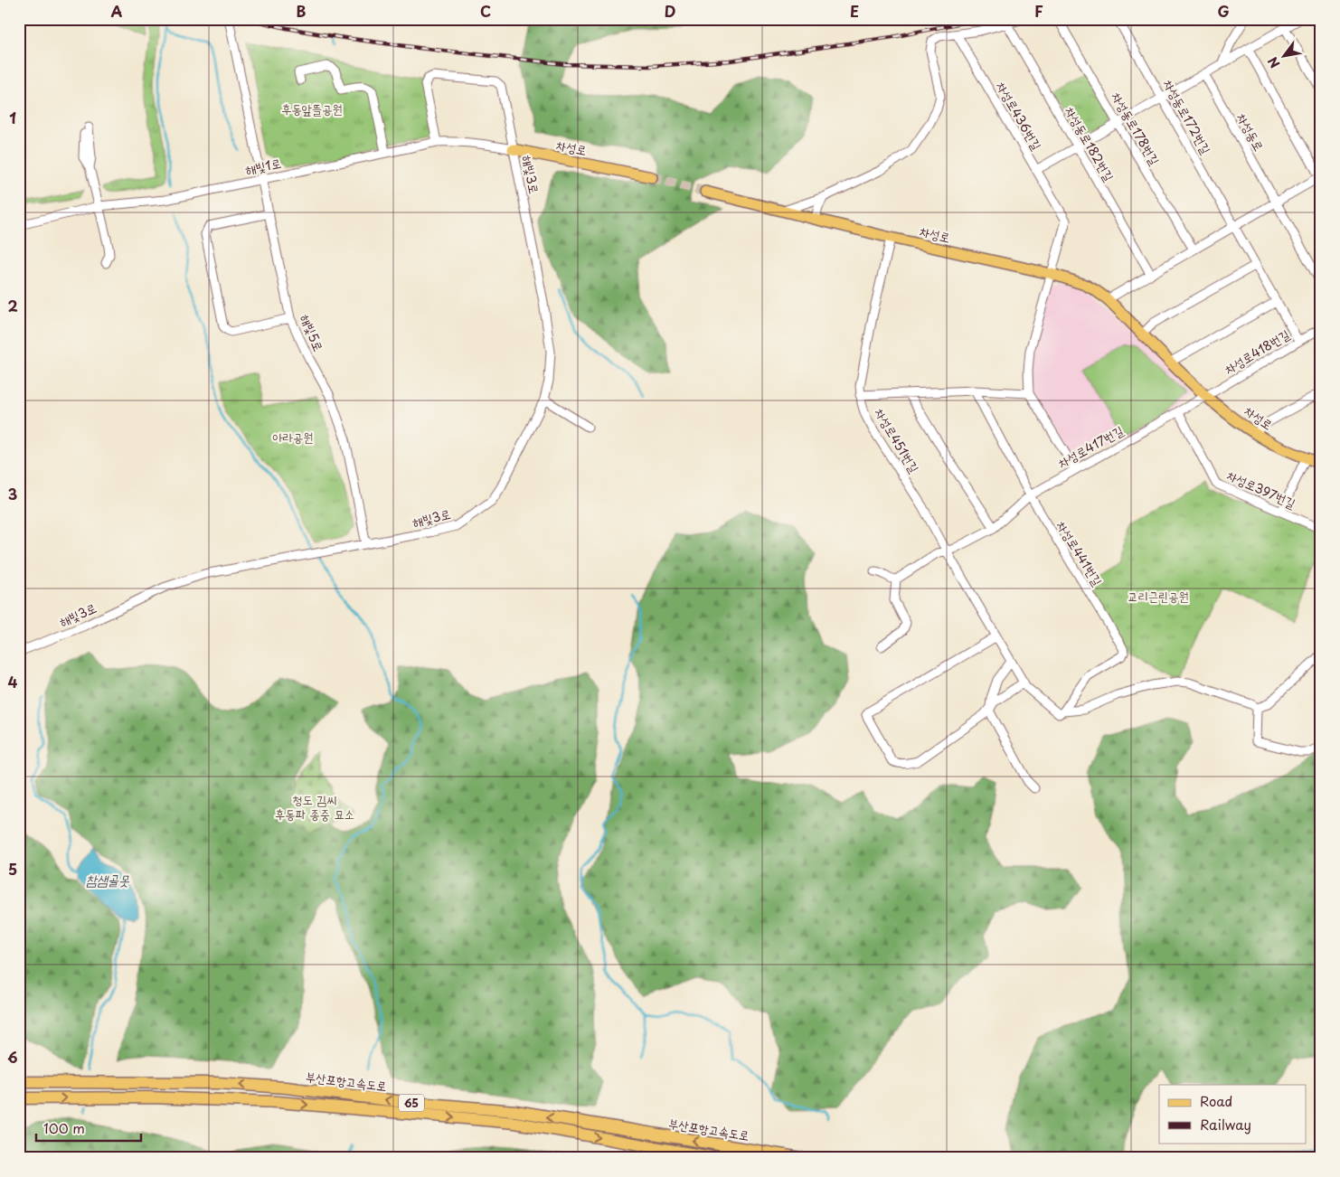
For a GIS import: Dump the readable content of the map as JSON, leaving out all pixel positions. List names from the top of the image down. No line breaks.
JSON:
{"streets":{"highway":["부산포항고속도로","65"],"main road":["차성로"],"street":["차성로436번길","차성동로172번길","차성동로178번길","차성동로","차성동로182번길","해빛1로","해빛3로","해빛5로","차성로418번길","차성로451번길","차성로417번길","차성로397번길","차성로441번길"]},"crossings":[["차성로436번길","차성로"],["차성로","해빛1로"],["차성로","해빛3로"],["차성로","차성로418번길"],["차성로","차성로451번길"],["차성로","차성로417번길"],["해빛1로","해빛3로"],["해빛1로","해빛5로"],["해빛3로","해빛5로"],["차성로418번길","차성로417번길"],["차성로451번길","차성로417번길"],["차성로451번길","차성로441번길"],["차성로417번길","차성로397번길"],["차성로417번길","차성로441번길"]],"water":["참샘골못"],"parks":["후동앞뜰공원","아라공원","교리근린공원","청도 김씨 후동파 종중 묘소"],"legend":["Road","Railway"],"scale_bar":"100 m","north":"bottom left","grid":{"columns":["A","B","C","D","E","F","G"],"rows":["1","2","3","4","5","6"]}}
